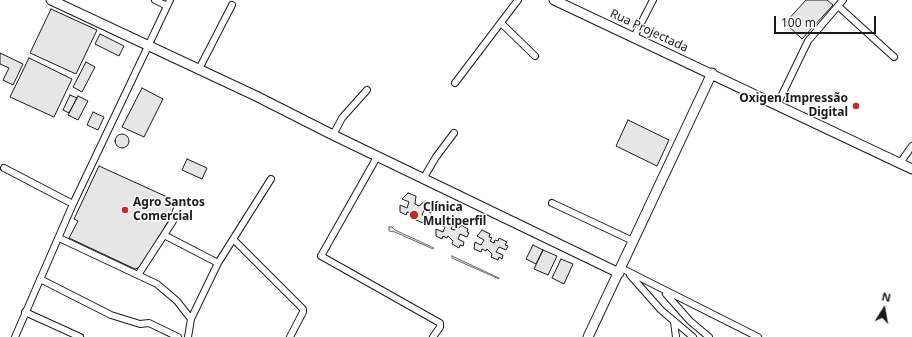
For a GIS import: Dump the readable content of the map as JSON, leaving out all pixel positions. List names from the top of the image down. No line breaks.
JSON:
{"streets":{"street":["Rua Projectada"]},"places":["Oxigen Impressão Digital","Agro Santos Comercial","Clínica Multiperfil"],"scale_bar":"100 m","north":"top"}
